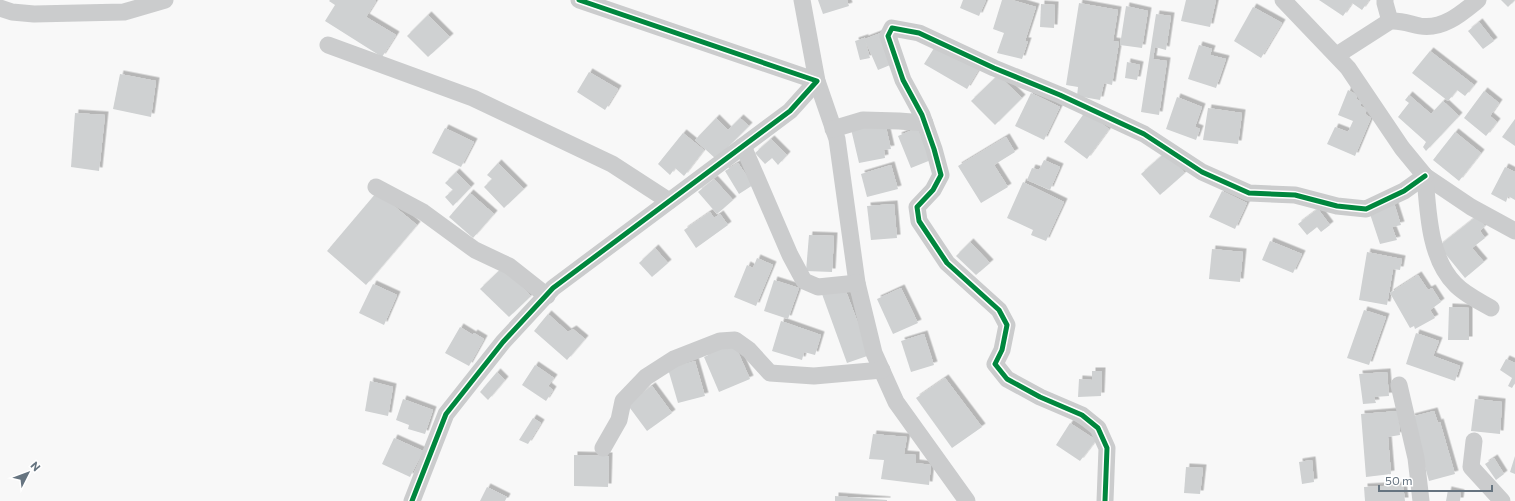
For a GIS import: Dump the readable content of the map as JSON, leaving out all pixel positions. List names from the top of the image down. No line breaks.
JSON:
{"scale_bar":"50 m","north":"top right"}
